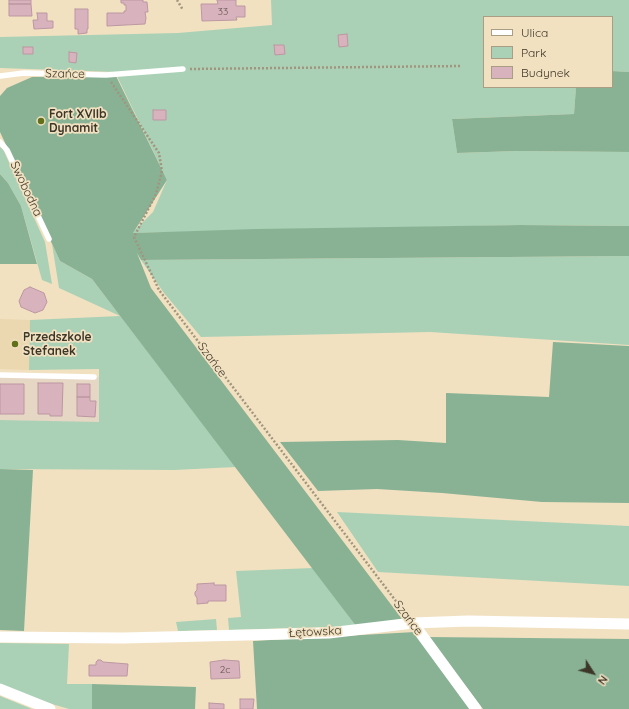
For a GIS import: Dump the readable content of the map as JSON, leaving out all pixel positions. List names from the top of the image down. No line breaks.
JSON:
{"streets":{"street":["Szańce","Łętowska"],"lane":["Swobodna"]},"crossings":[["Szańce","Łętowska"]],"places":["Fort XVIIb Dynamit","Przedszkole Stefanek"],"house_numbers":["33","2c"],"legend":["Ulica","Park","Budynek"],"north":"bottom right"}
